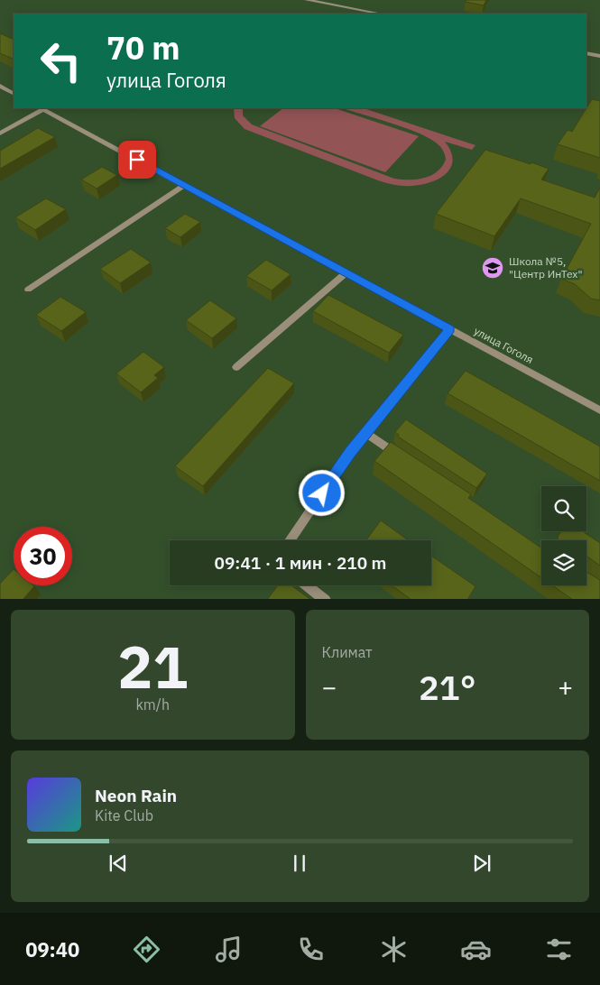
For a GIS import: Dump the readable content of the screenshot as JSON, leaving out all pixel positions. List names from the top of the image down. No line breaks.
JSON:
{"streets":{"street":["улица Гоголя"]},"places":{"school or university":["Школа №5, \"Центр ИнТех\""]},"page":{"turn":["70 m","улица Гоголя"],"limit":"30","trip":"09:41 · 1 мин · 210 m","tile":[["21","km/h"],"Климат"],"heat":["−","21°","+"],"song":["Neon Rain","Kite Club"],"tabs":"09:40"}}
